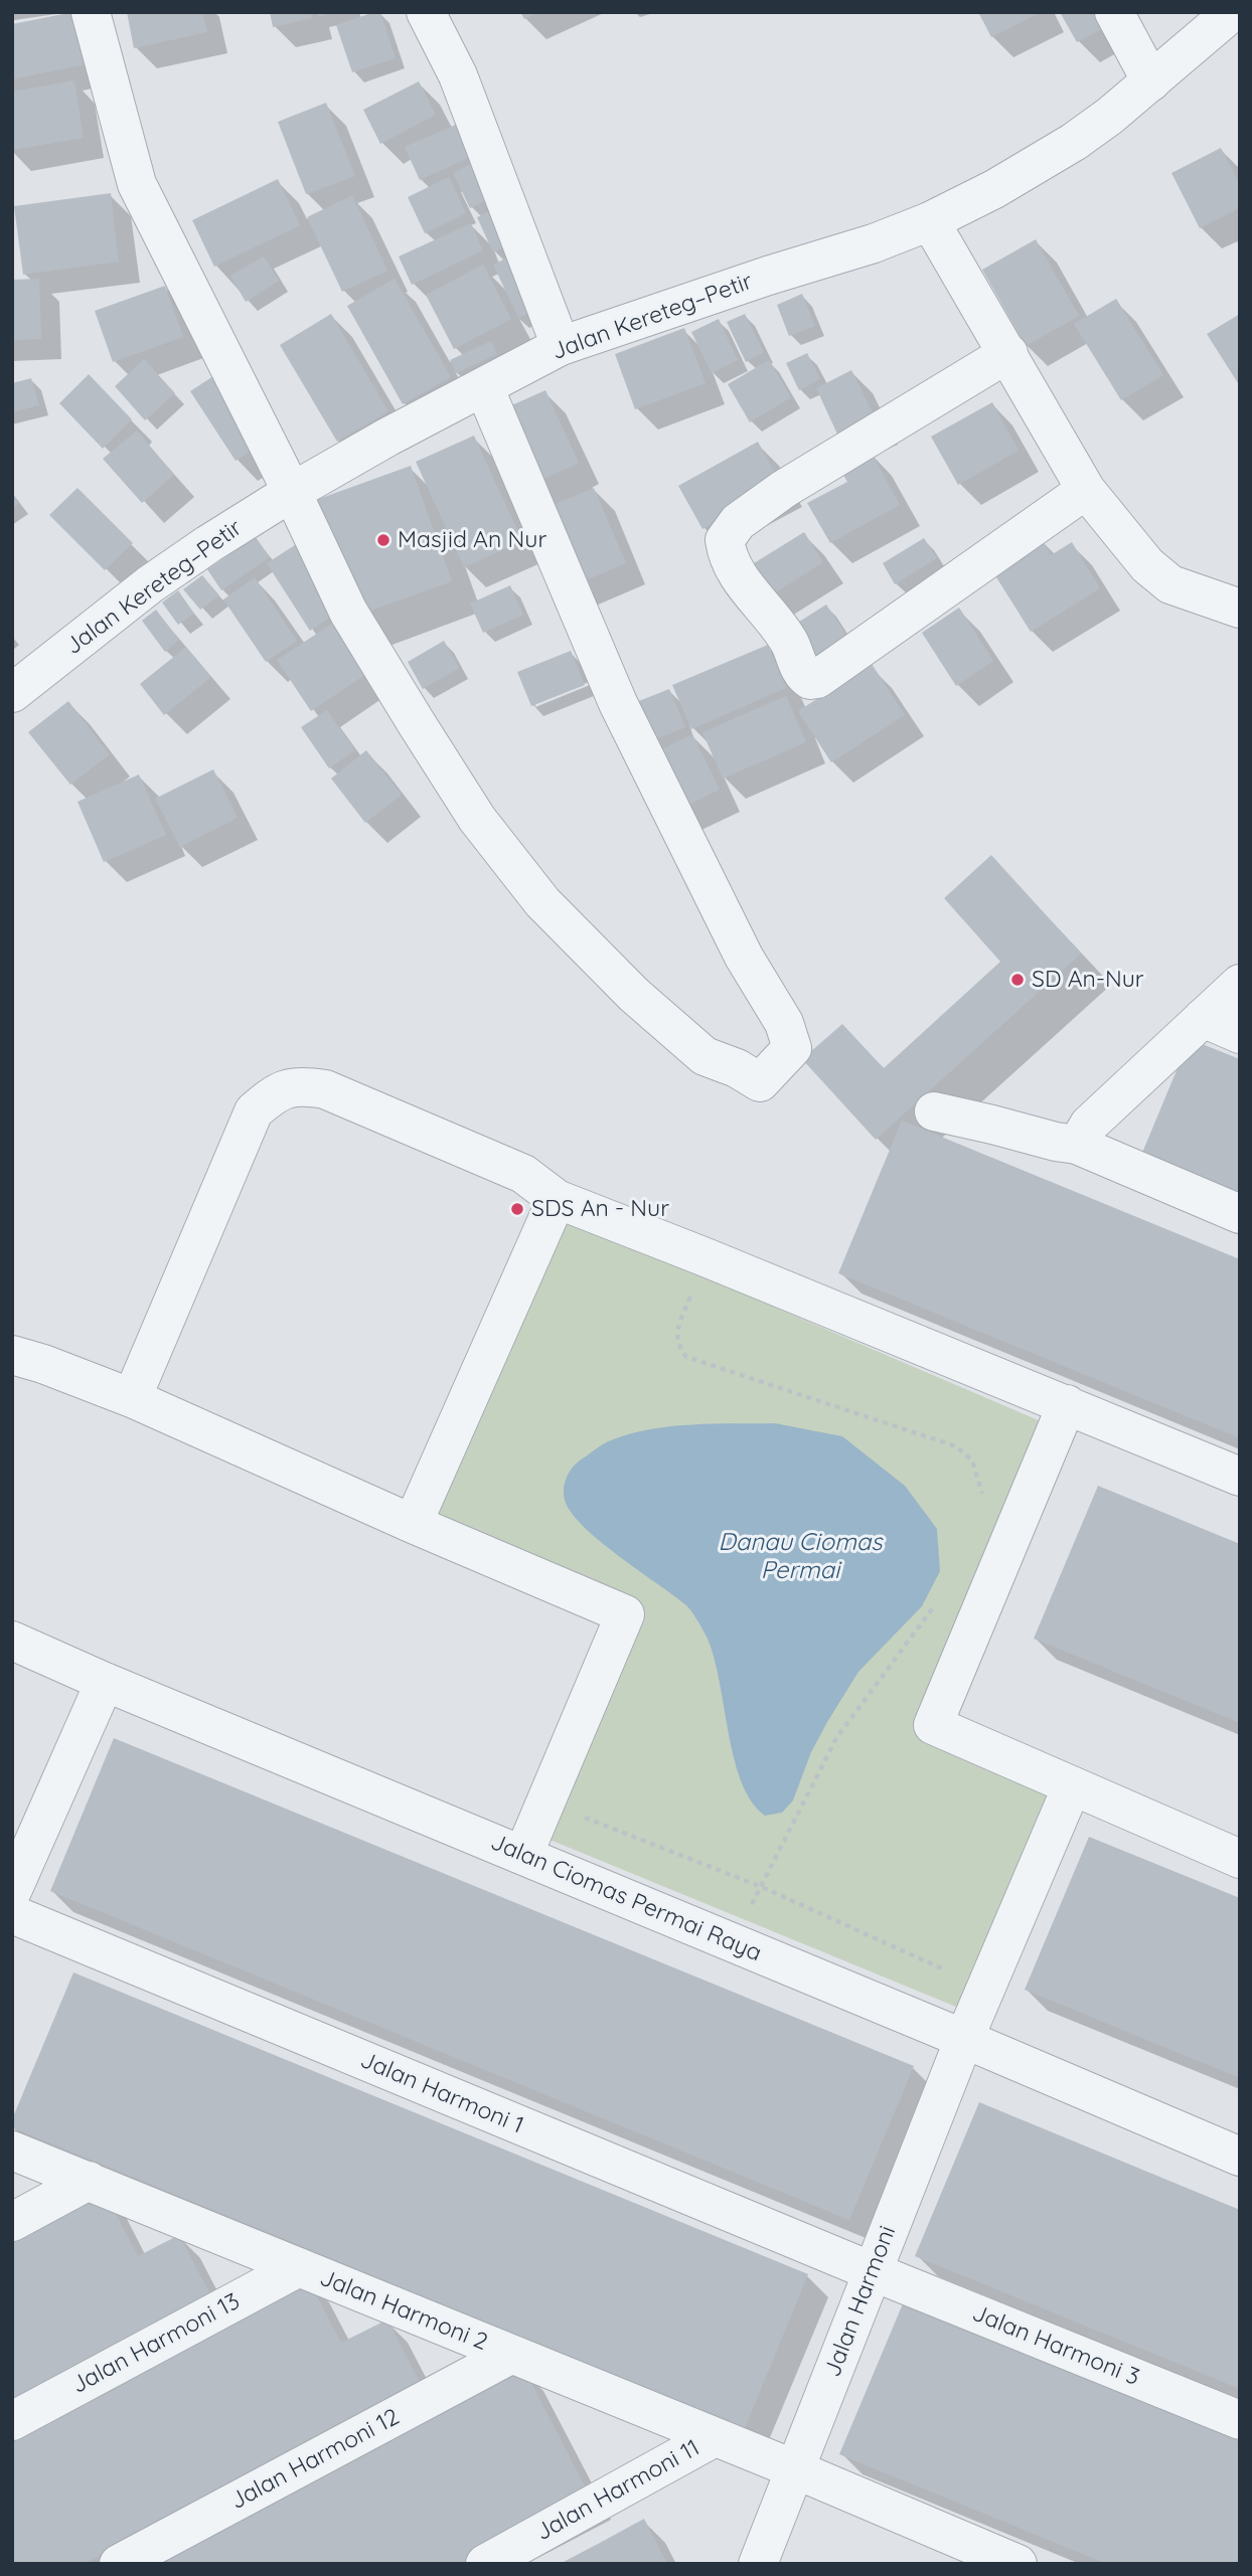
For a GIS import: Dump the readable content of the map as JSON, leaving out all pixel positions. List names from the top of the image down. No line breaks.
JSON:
{"streets":{"street":["Jalan Kereteg–Petir","Jalan Ciomas Permai Raya","Jalan Harmoni 1","Jalan Harmoni","Jalan Harmoni 2","Jalan Harmoni 13","Jalan Harmoni 3","Jalan Harmoni 12","Jalan Harmoni 11"]},"crossings":[["Jalan Ciomas Permai Raya","Jalan Harmoni"],["Jalan Harmoni 1","Jalan Harmoni"],["Jalan Harmoni 1","Jalan Harmoni 3"],["Jalan Harmoni","Jalan Harmoni 2"],["Jalan Harmoni","Jalan Harmoni 3"],["Jalan Harmoni 2","Jalan Harmoni 13"],["Jalan Harmoni 2","Jalan Harmoni 12"],["Jalan Harmoni 2","Jalan Harmoni 11"]],"water":["Danau Ciomas Permai"],"places":["Masjid An Nur","SD An-Nur","SDS An - Nur"]}
